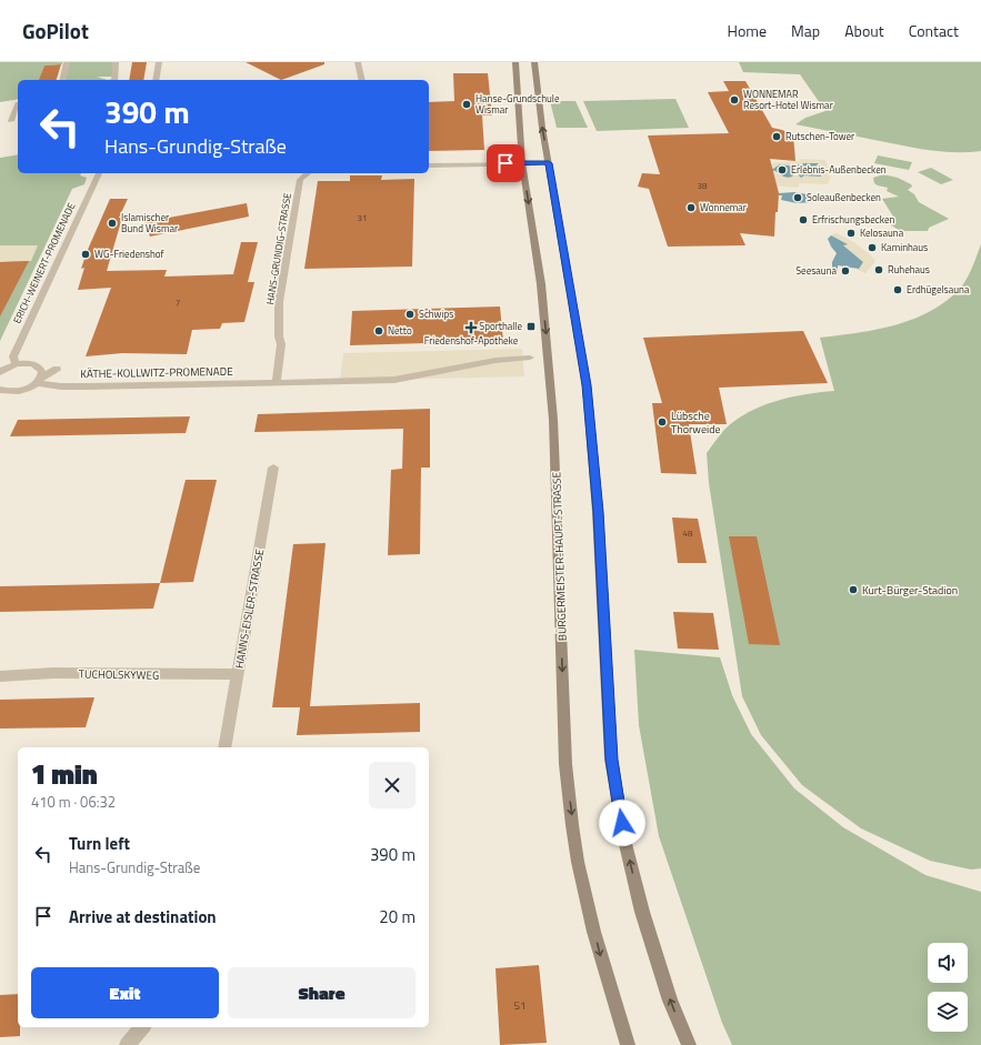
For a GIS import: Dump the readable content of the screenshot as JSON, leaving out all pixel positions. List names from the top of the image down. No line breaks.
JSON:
{"streets":{"street":["HANS-GRUNDIG-STRASSE","ERICH-WEINERT-PROMENADE","KÄTHE-KOLLWITZ-PROMENADE","BÜRGERMEISTER-HAUPT-STRASSE","HANNS-EISLER-STRASSE","TUCHOLSKYWEG"]},"crossings":[["HANS-GRUNDIG-STRASSE","KÄTHE-KOLLWITZ-PROMENADE"],["HANNS-EISLER-STRASSE","TUCHOLSKYWEG"]],"places":{"other":["WONNEMAR Resort-Hotel Wismar","Hanse-Grundschule Wismar","Rutschen-Tower","Erlebnis-Außenbecken","Soleaußenbecken","Wonnemar","Erfrischungsbecken","Islamischer Bund Wismar","Kelosauna","Kaminhaus","WG-Friedenshof","Ruhehaus","Seesauna","Erdhügelsauna","Schwips","Netto","Lübsche Thorweide","Kurt-Bürger-Stadion"],"transit":["Sporthalle"],"health":["Friedenshof-Apotheke"]},"house_numbers":["38","31","7","48","51"],"page":{"header":"GoPilot","nav":["Home","Map","About","Contact"],"turn":["390 m","Hans-Grundig-Straße"],"heading":["1 min","410 m · 06:32"],"list":[{"name":"Turn left","note":"Hans-Grundig-Straße","value":"390 m"},{"name":"Arrive at destination","value":"20 m"}],"buttons":["Exit","Share"]}}
